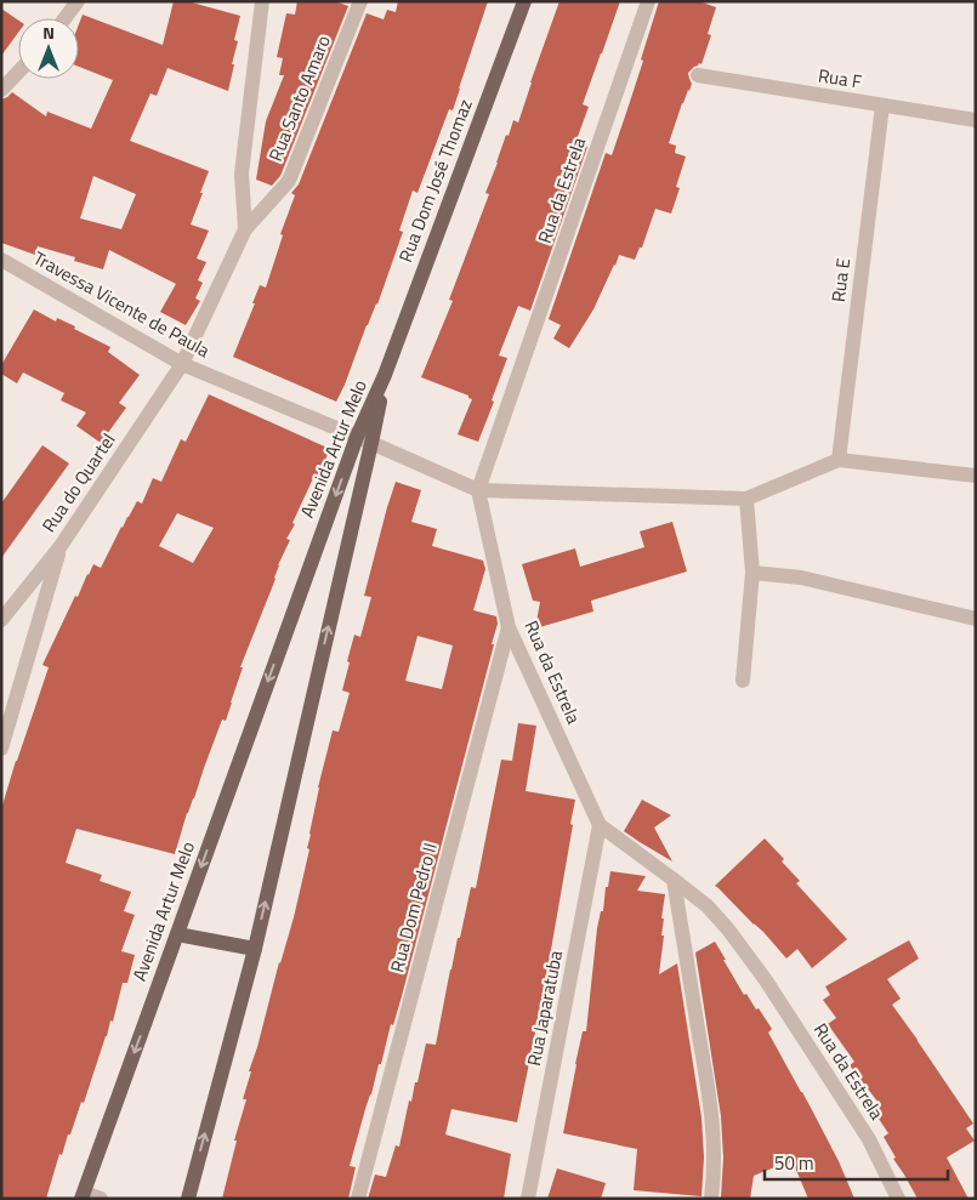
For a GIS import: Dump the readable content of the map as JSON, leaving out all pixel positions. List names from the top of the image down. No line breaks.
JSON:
{"streets":{"main road":["Rua Dom José Thomaz","Avenida Artur Melo"],"street":["Rua F","Rua Santo Amaro","Rua da Estrela","Rua E","Travessa Vicente de Paula","Rua do Quartel","Rua Dom Pedro II","Rua Japaratuba"]},"crossings":[["Rua F","Rua E"],["Rua Santo Amaro","Travessa Vicente de Paula"],["Rua Santo Amaro","Rua do Quartel"],["Rua Dom José Thomaz","Avenida Artur Melo"],["Rua da Estrela","Travessa Vicente de Paula"],["Rua da Estrela","Rua Dom Pedro II"],["Rua da Estrela","Rua Japaratuba"],["Travessa Vicente de Paula","Avenida Artur Melo"],["Travessa Vicente de Paula","Rua do Quartel"]],"scale_bar":"50 m","north":"top"}
